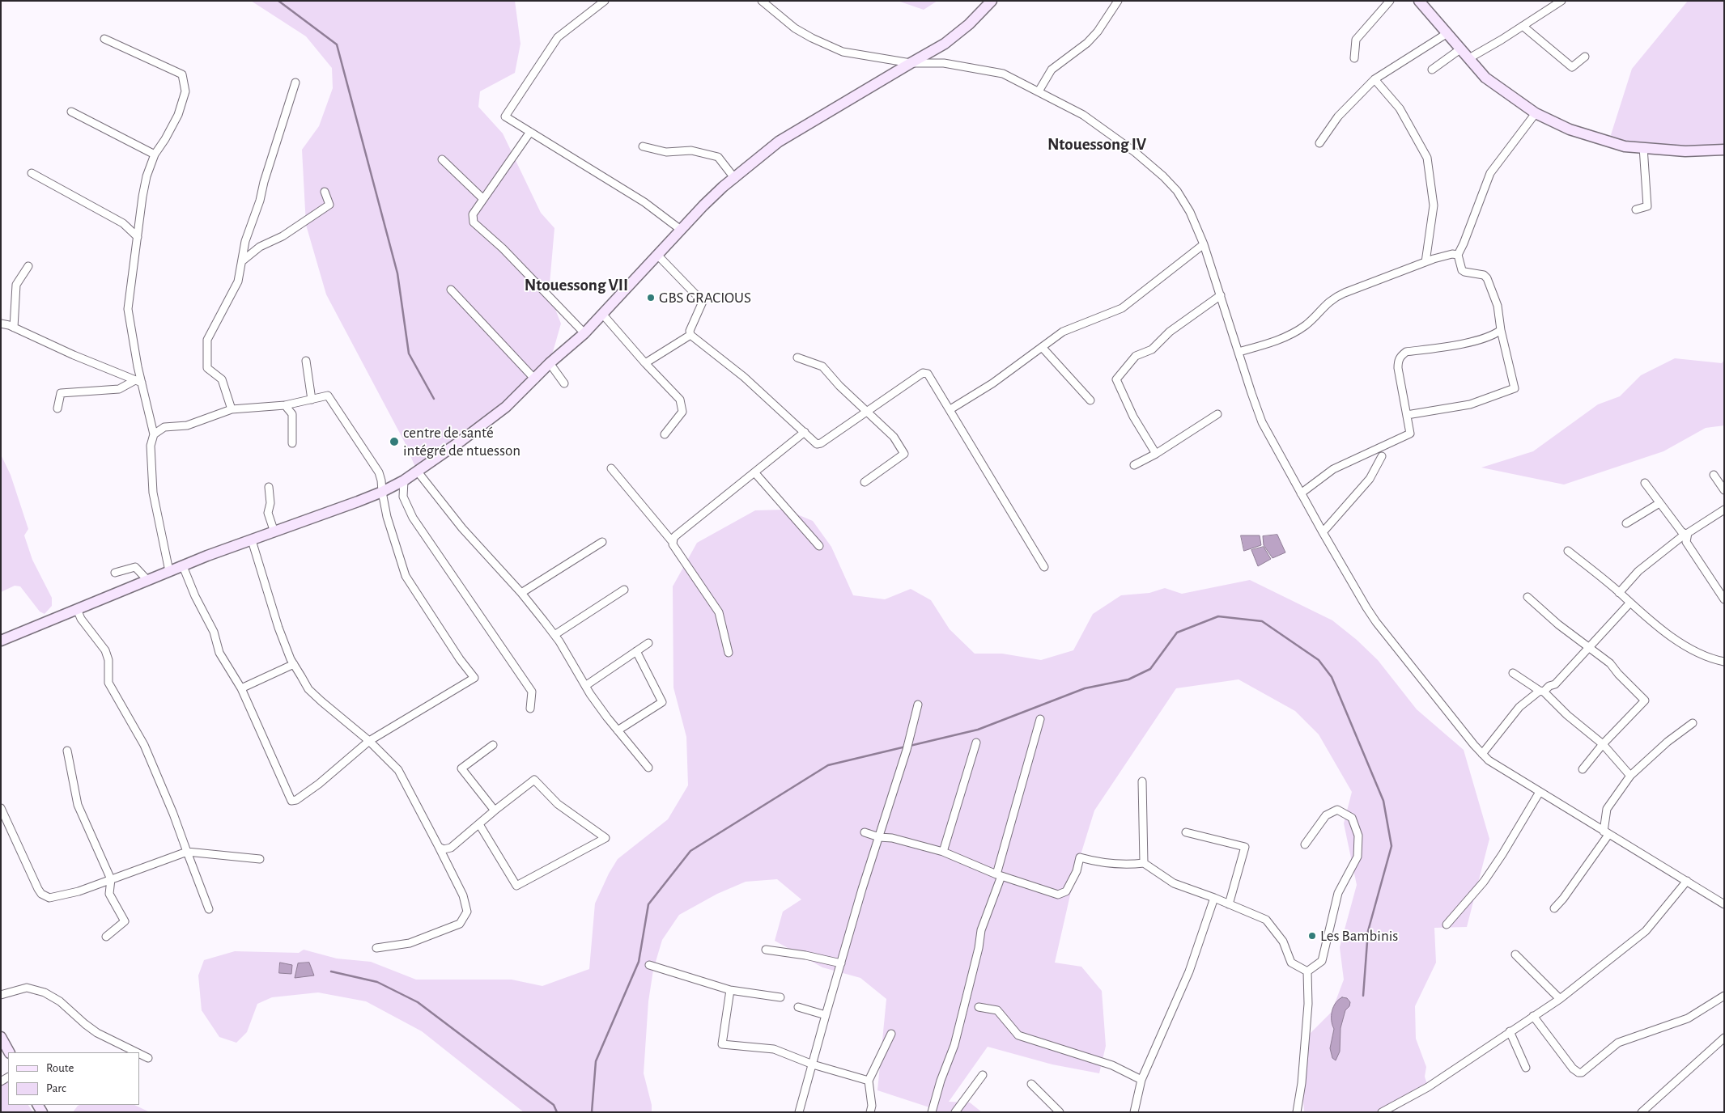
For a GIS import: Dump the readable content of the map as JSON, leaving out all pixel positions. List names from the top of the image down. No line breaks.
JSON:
{"districts":["Ntouessong IV","Ntouessong VII"],"places":["GBS GRACIOUS","centre de santé intégré de ntuesson","Les Bambinis"],"legend":["Route","Parc"]}
